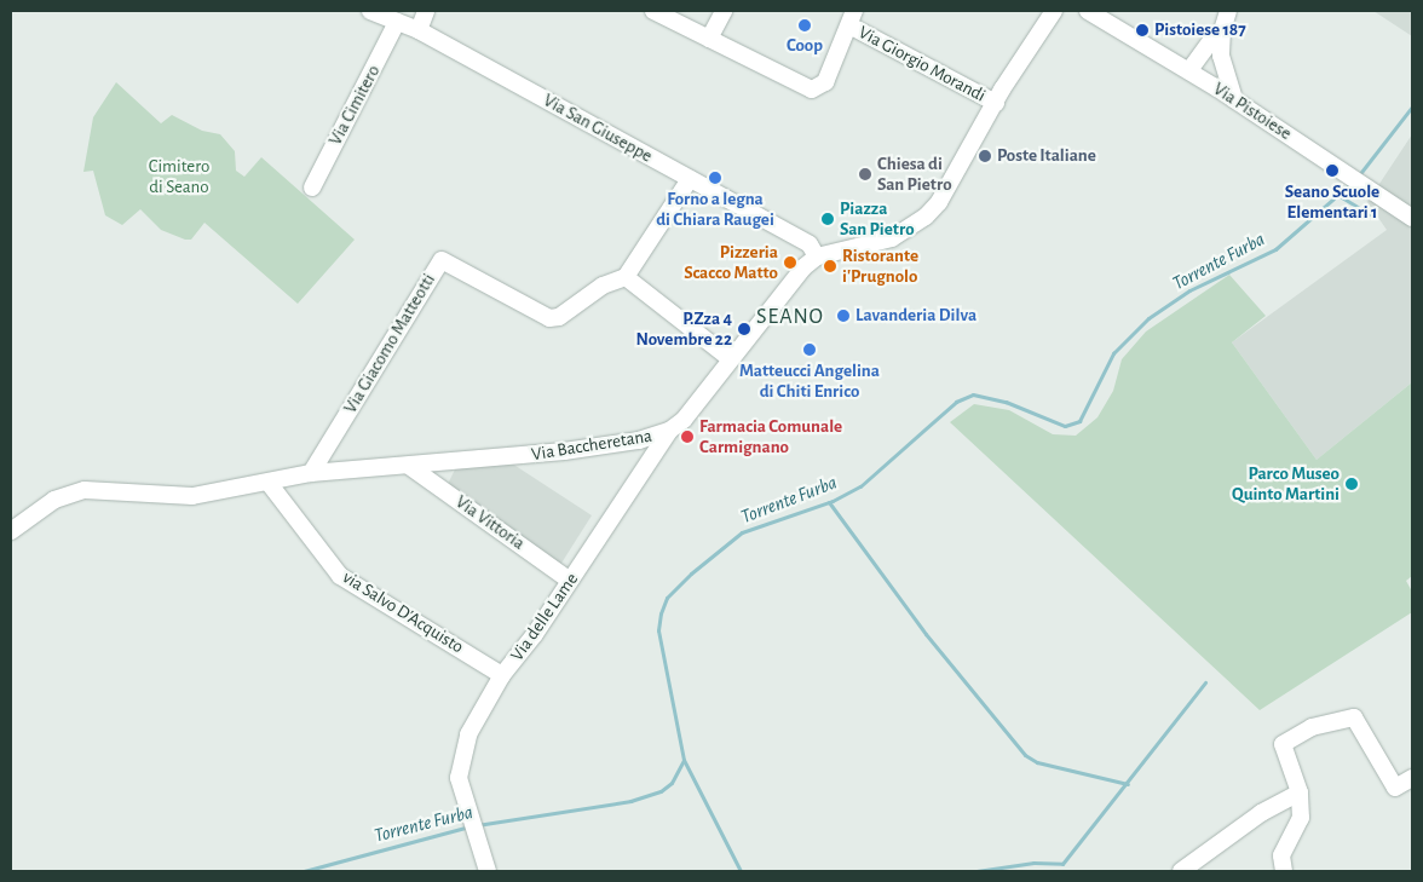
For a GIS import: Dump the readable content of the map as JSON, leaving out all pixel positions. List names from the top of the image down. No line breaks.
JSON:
{"streets":{"street":["Via Giorgio Morandi","Via Cimitero","Via Pistoiese","Via San Giuseppe","Via Giacomo Matteotti","Via Baccheretana","Via Vittoria","via Salvo D'Acquisto","Via delle Lame"]},"crossings":[["Via Cimitero","Via San Giuseppe"],["Via San Giuseppe","Via Baccheretana"],["Via Giacomo Matteotti","Via Baccheretana"],["Via Baccheretana","Via Vittoria"],["Via Baccheretana","via Salvo D'Acquisto"],["Via Baccheretana","Via delle Lame"],["Via Vittoria","Via delle Lame"],["via Salvo D'Acquisto","Via delle Lame"]],"districts":["SEANO"],"water":["Torrente Furba"],"parks":["Cimitero di Seano"],"places":["Coop","Pistoiese 187","Poste Italiane","Seano Scuole Elementari 1","Chiesa di San Pietro","Forno a legna di Chiara Raugei","Piazza San Pietro","Pizzeria Scacco Matto","Ristorante i'Prugnolo","Lavanderia Dilva","P.Zza 4 Novembre 22","Matteucci Angelina di Chiti Enrico","Farmacia Comunale Carmignano","Parco Museo Quinto Martini"]}
